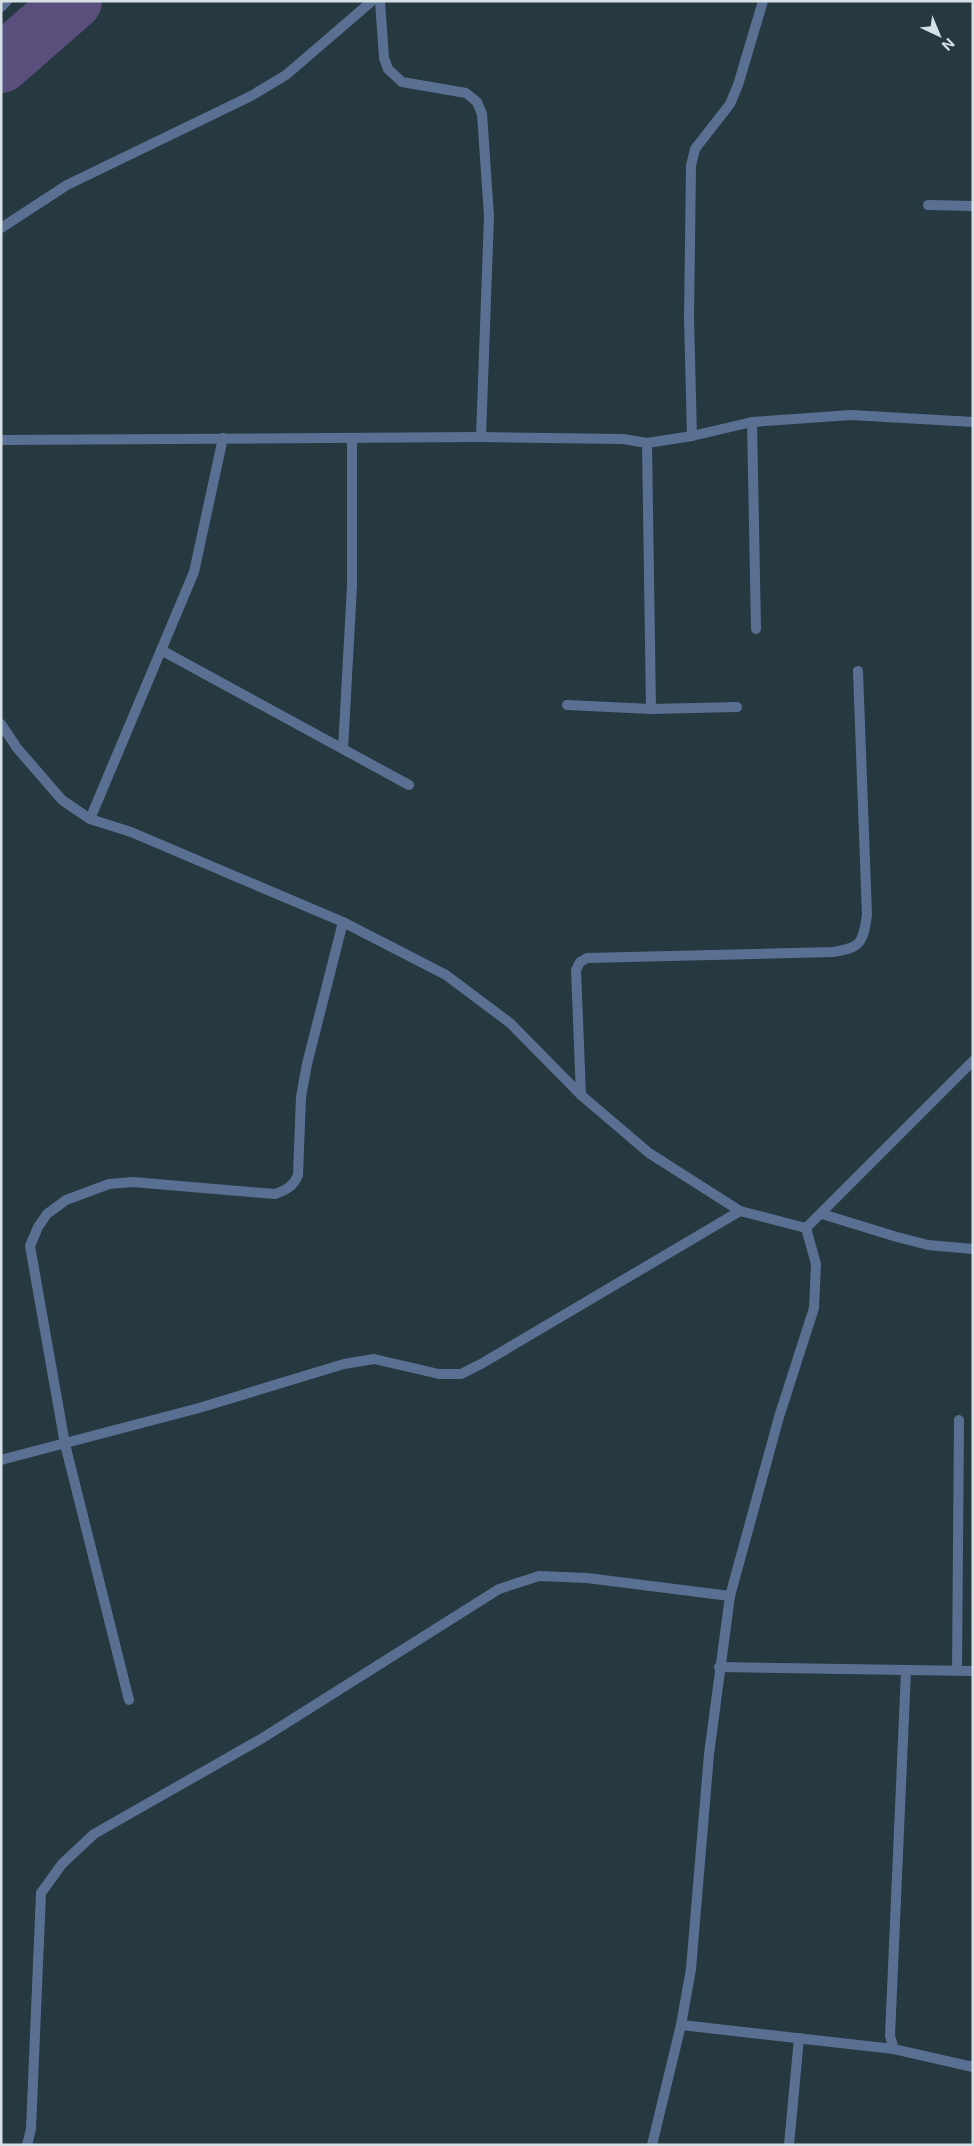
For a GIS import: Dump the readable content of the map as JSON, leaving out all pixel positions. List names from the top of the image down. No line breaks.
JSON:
{"north":"bottom right"}
